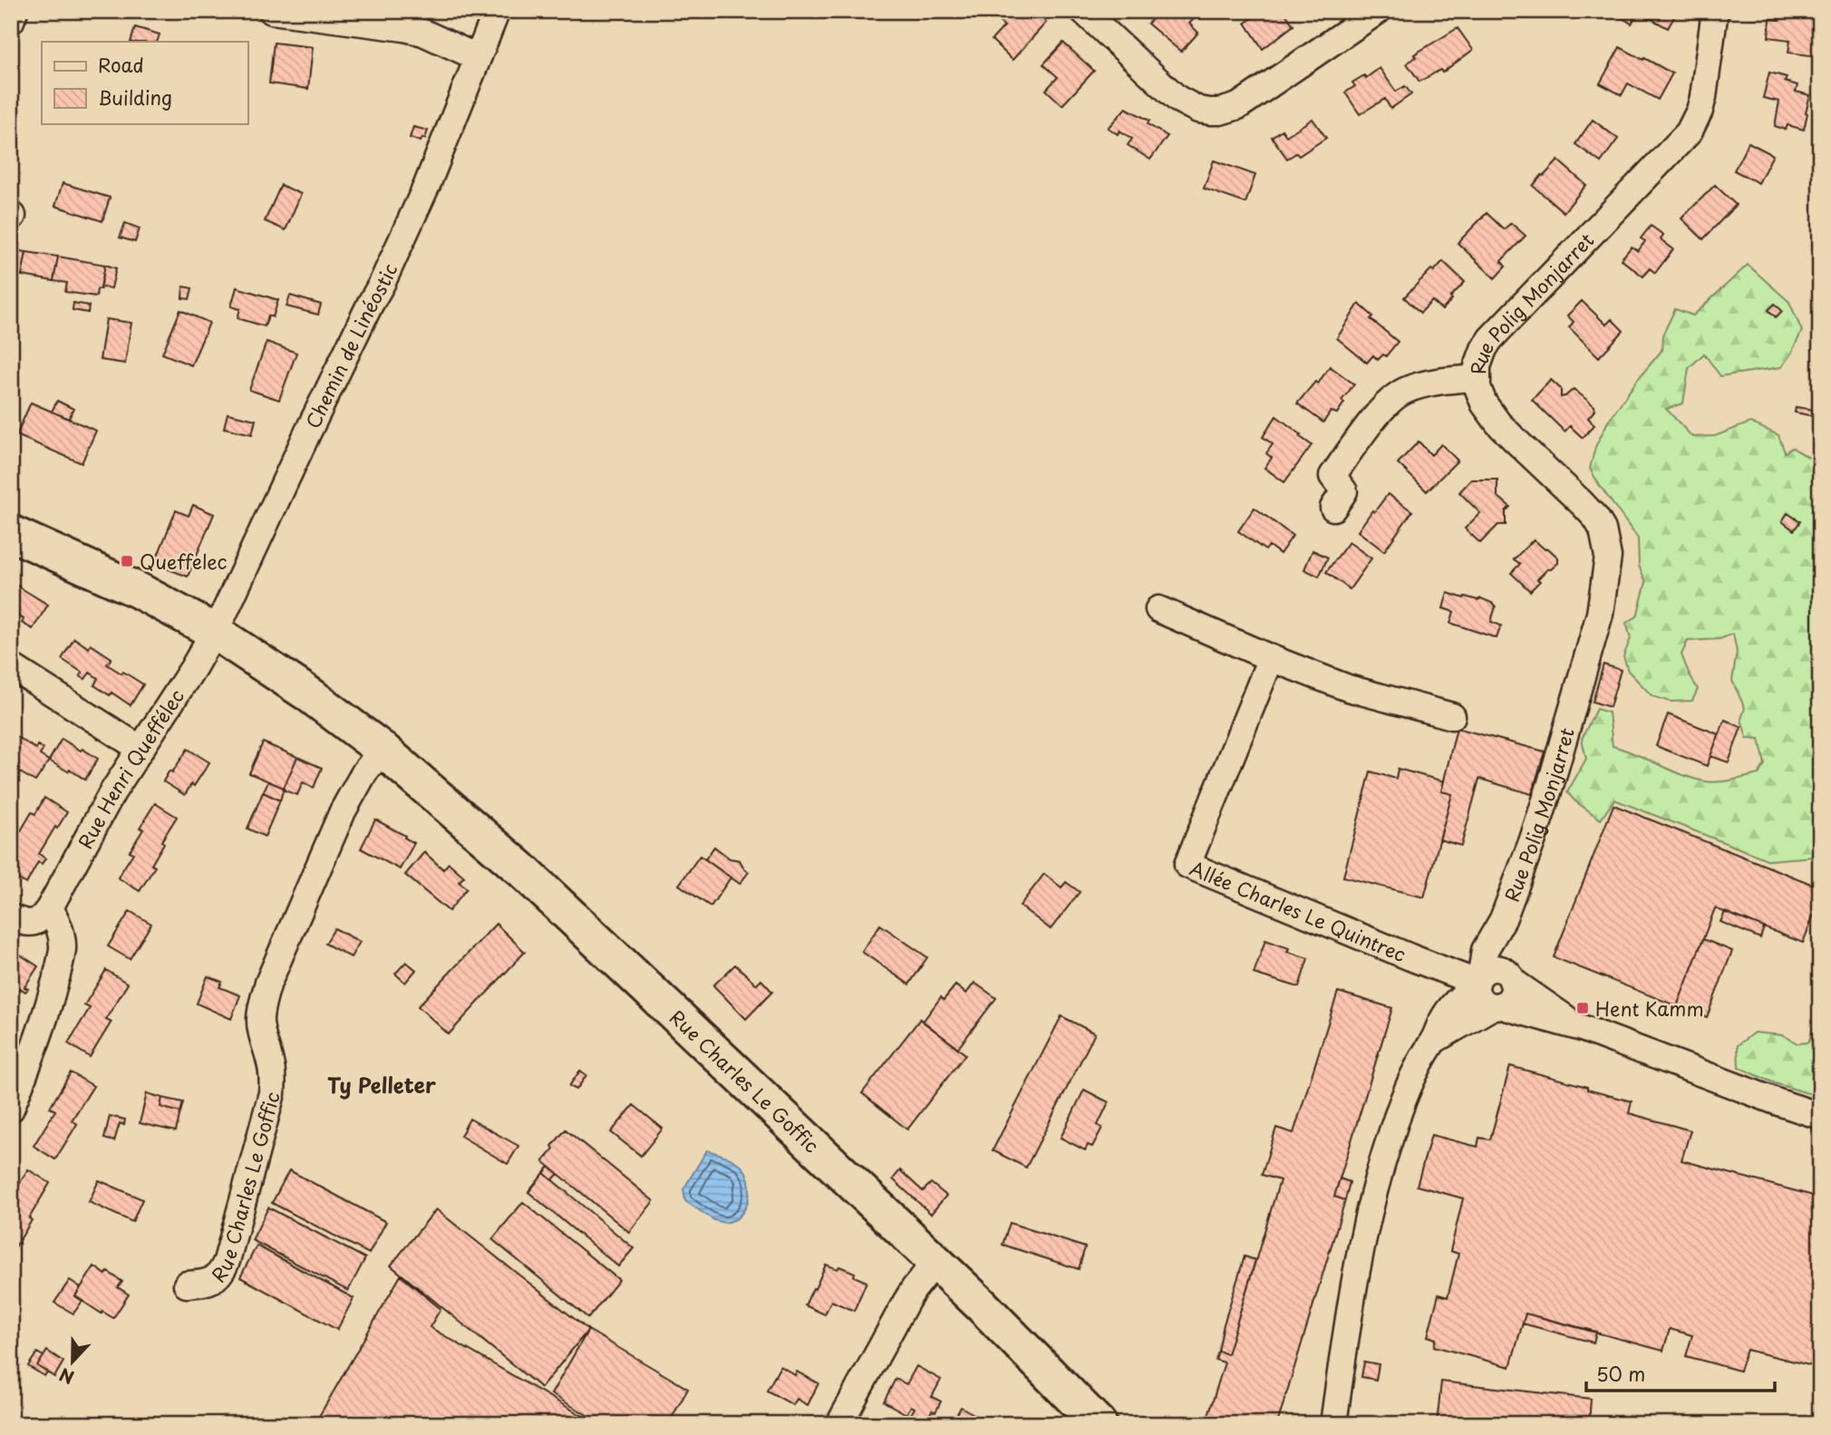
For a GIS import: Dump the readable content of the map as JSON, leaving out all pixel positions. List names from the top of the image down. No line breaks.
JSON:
{"streets":{"street":["Rue Polig Monjarret","Chemin de Linéostic","Rue Henri Queffélec","Allée Charles Le Quintrec","Rue Charles Le Goffic"]},"crossings":[["Rue Polig Monjarret","Allée Charles Le Quintrec"],["Chemin de Linéostic","Rue Henri Queffélec"],["Chemin de Linéostic","Rue Charles Le Goffic"],["Rue Henri Queffélec","Rue Charles Le Goffic"]],"districts":["Ty Pelleter"],"places":{"transit":["Queffelec","Hent Kamm"]},"legend":["Road","Building"],"scale_bar":"50 m","north":"bottom"}
